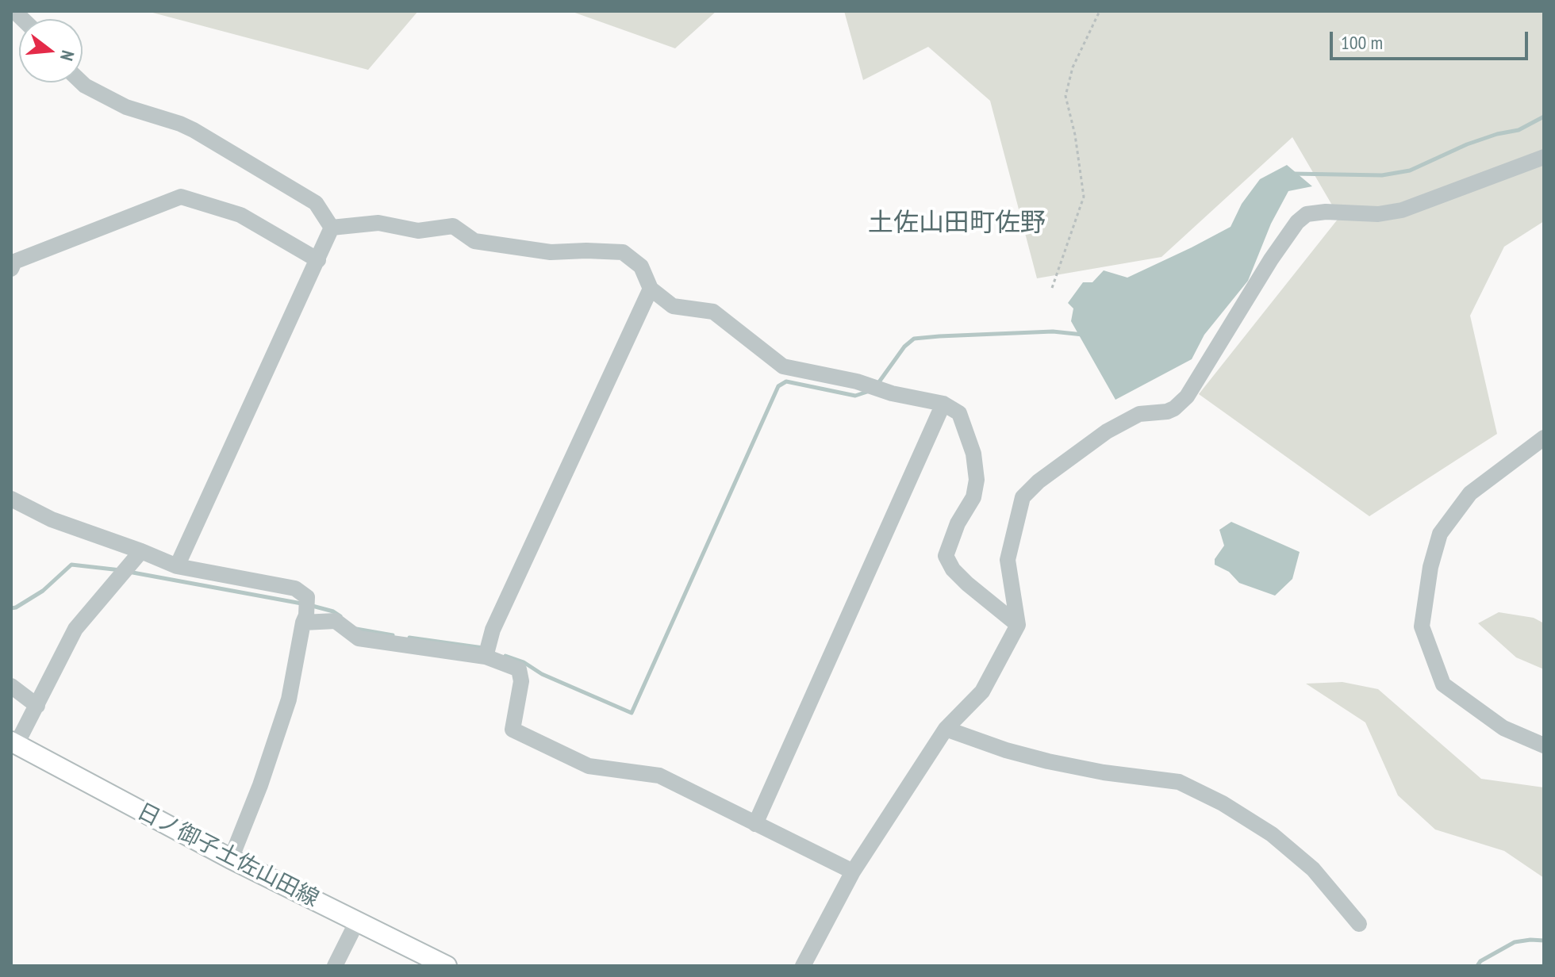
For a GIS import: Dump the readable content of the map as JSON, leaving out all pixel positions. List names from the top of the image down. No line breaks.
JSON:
{"streets":{"main road":["日ノ御子土佐山田線"]},"districts":["土佐山田町佐野"],"scale_bar":"100 m","north":"right"}
